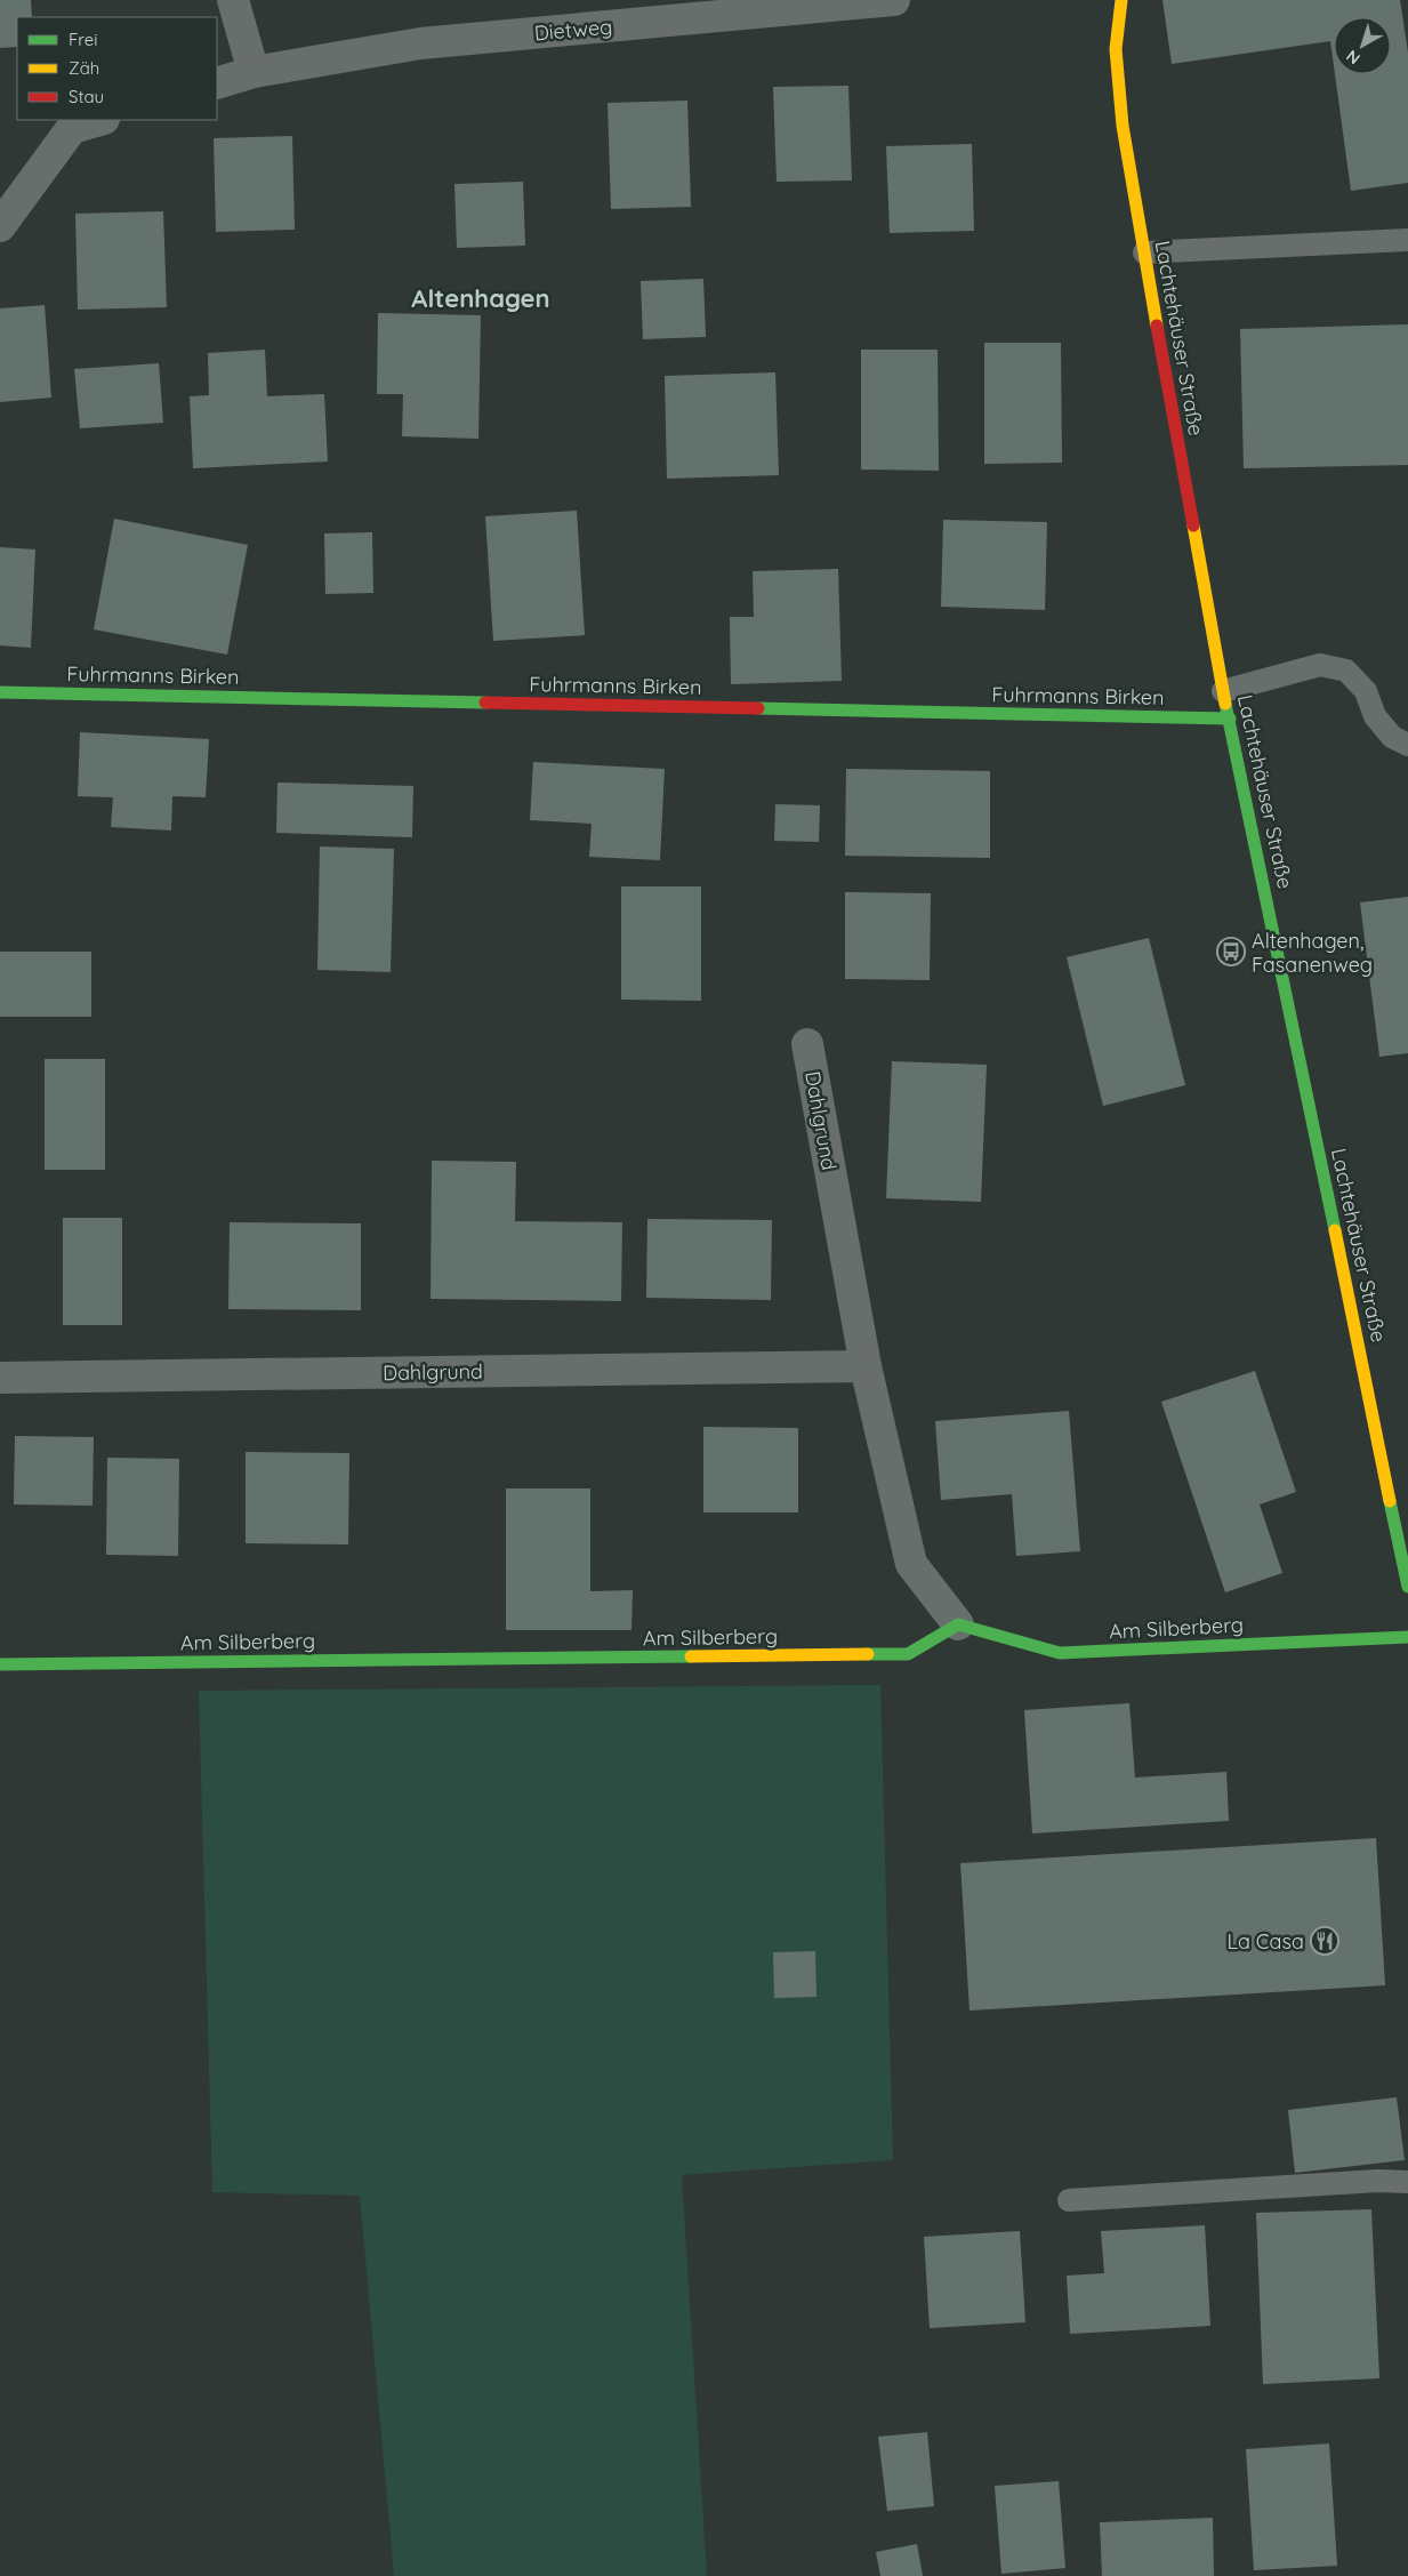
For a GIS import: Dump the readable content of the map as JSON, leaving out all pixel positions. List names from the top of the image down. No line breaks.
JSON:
{"streets":{"street":["Dietweg","Lachtehäuser Straße","Fuhrmanns Birken","Dahlgrund","Am Silberberg"]},"crossings":[["Lachtehäuser Straße","Fuhrmanns Birken"],["Dahlgrund","Am Silberberg"]],"districts":["Altenhagen"],"places":{"bus stop":["Altenhagen, Fasanenweg"],"restaurant":["La Casa"]},"legend":["Frei","Zäh","Stau"],"north":"bottom left"}
